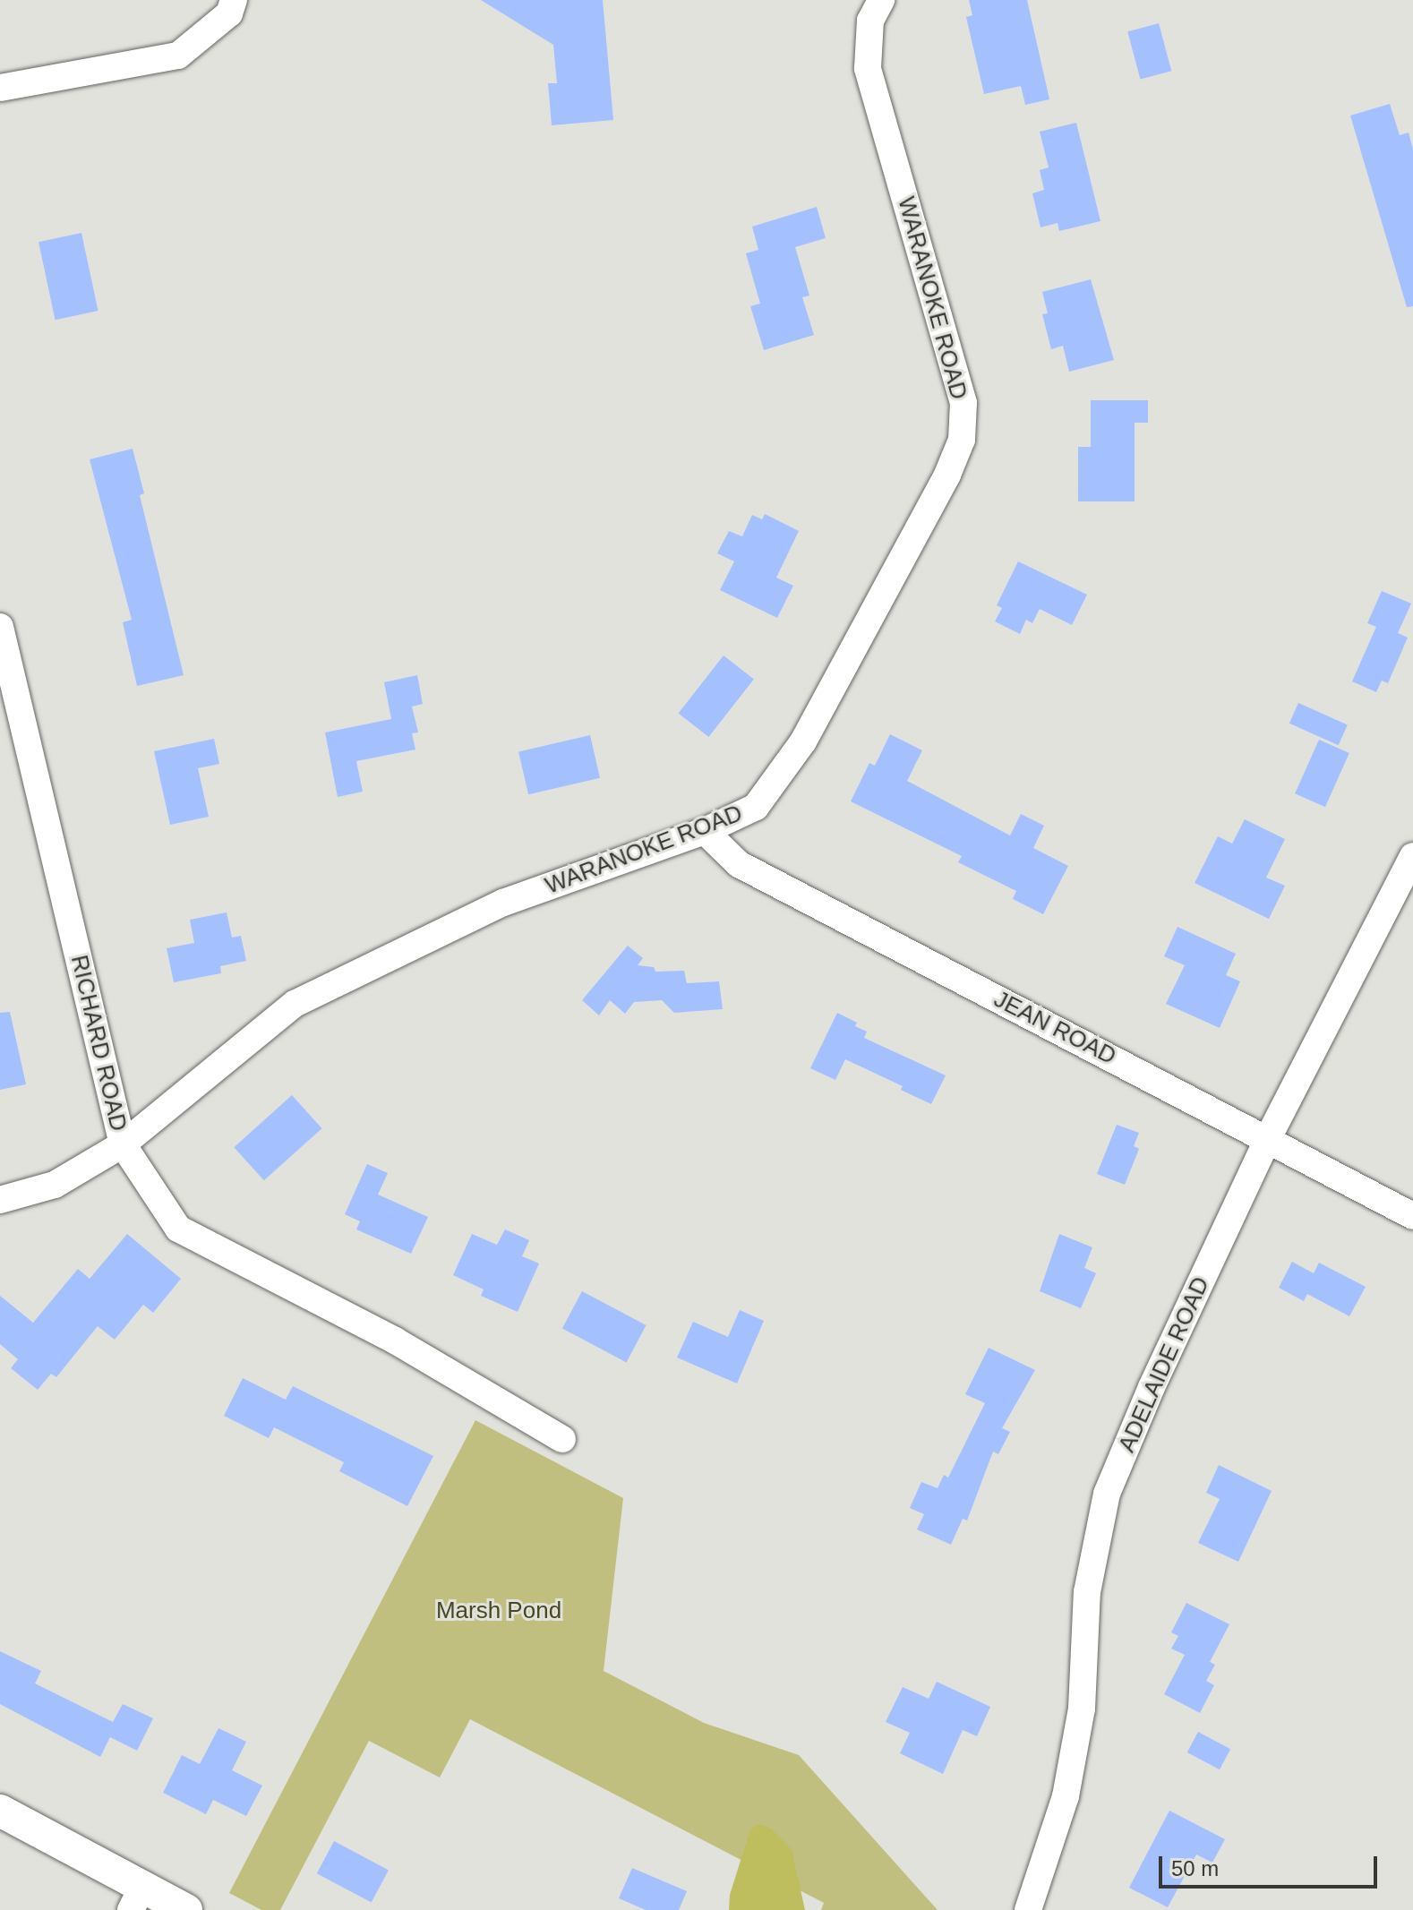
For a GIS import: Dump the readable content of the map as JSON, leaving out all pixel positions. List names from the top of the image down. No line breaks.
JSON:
{"streets":{"street":["WARANOKE ROAD","JEAN ROAD","RICHARD ROAD","ADELAIDE ROAD"]},"crossings":[["WARANOKE ROAD","JEAN ROAD"],["WARANOKE ROAD","RICHARD ROAD"],["JEAN ROAD","ADELAIDE ROAD"]],"parks":["Marsh Pond"],"scale_bar":"50 m"}
